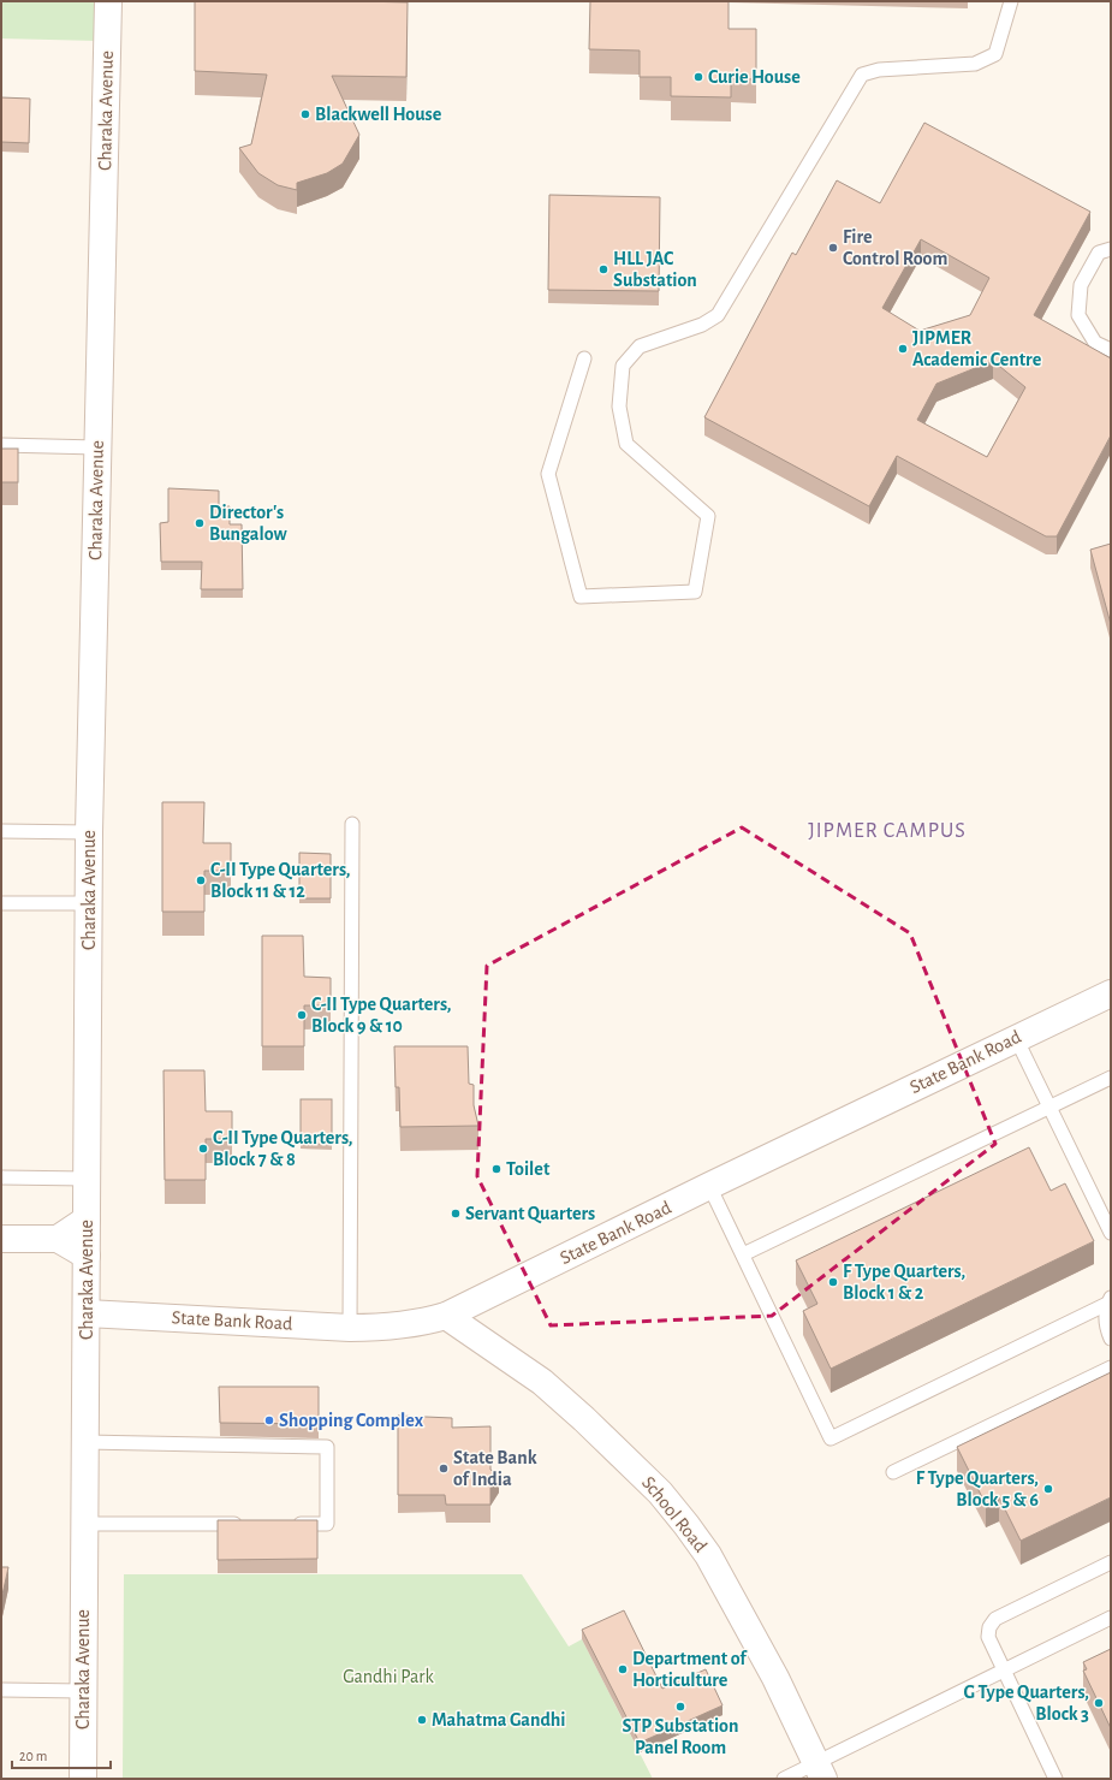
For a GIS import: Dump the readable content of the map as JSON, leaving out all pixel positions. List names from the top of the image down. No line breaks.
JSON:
{"streets":{"street":["Charaka Avenue","State Bank Road","School Road"]},"crossings":[["Charaka Avenue","State Bank Road"],["State Bank Road","School Road"]],"districts":["JIPMER CAMPUS"],"parks":["Gandhi Park"],"places":["Curie House","Blackwell House","Fire Control Room","HLL JAC Substation","JIPMER Academic Centre","Director's Bungalow","C-II Type Quarters, Block 11 & 12","C-II Type Quarters, Block 9 & 10","C-II Type Quarters, Block 7 & 8","Toilet","Servant Quarters","F Type Quarters, Block 1 & 2","Shopping Complex","State Bank of India","F Type Quarters, Block 5 & 6","Department of Horticulture","G Type Quarters, Block 3","STP Substation Panel Room","Mahatma Gandhi"],"scale_bar":"20 m"}
